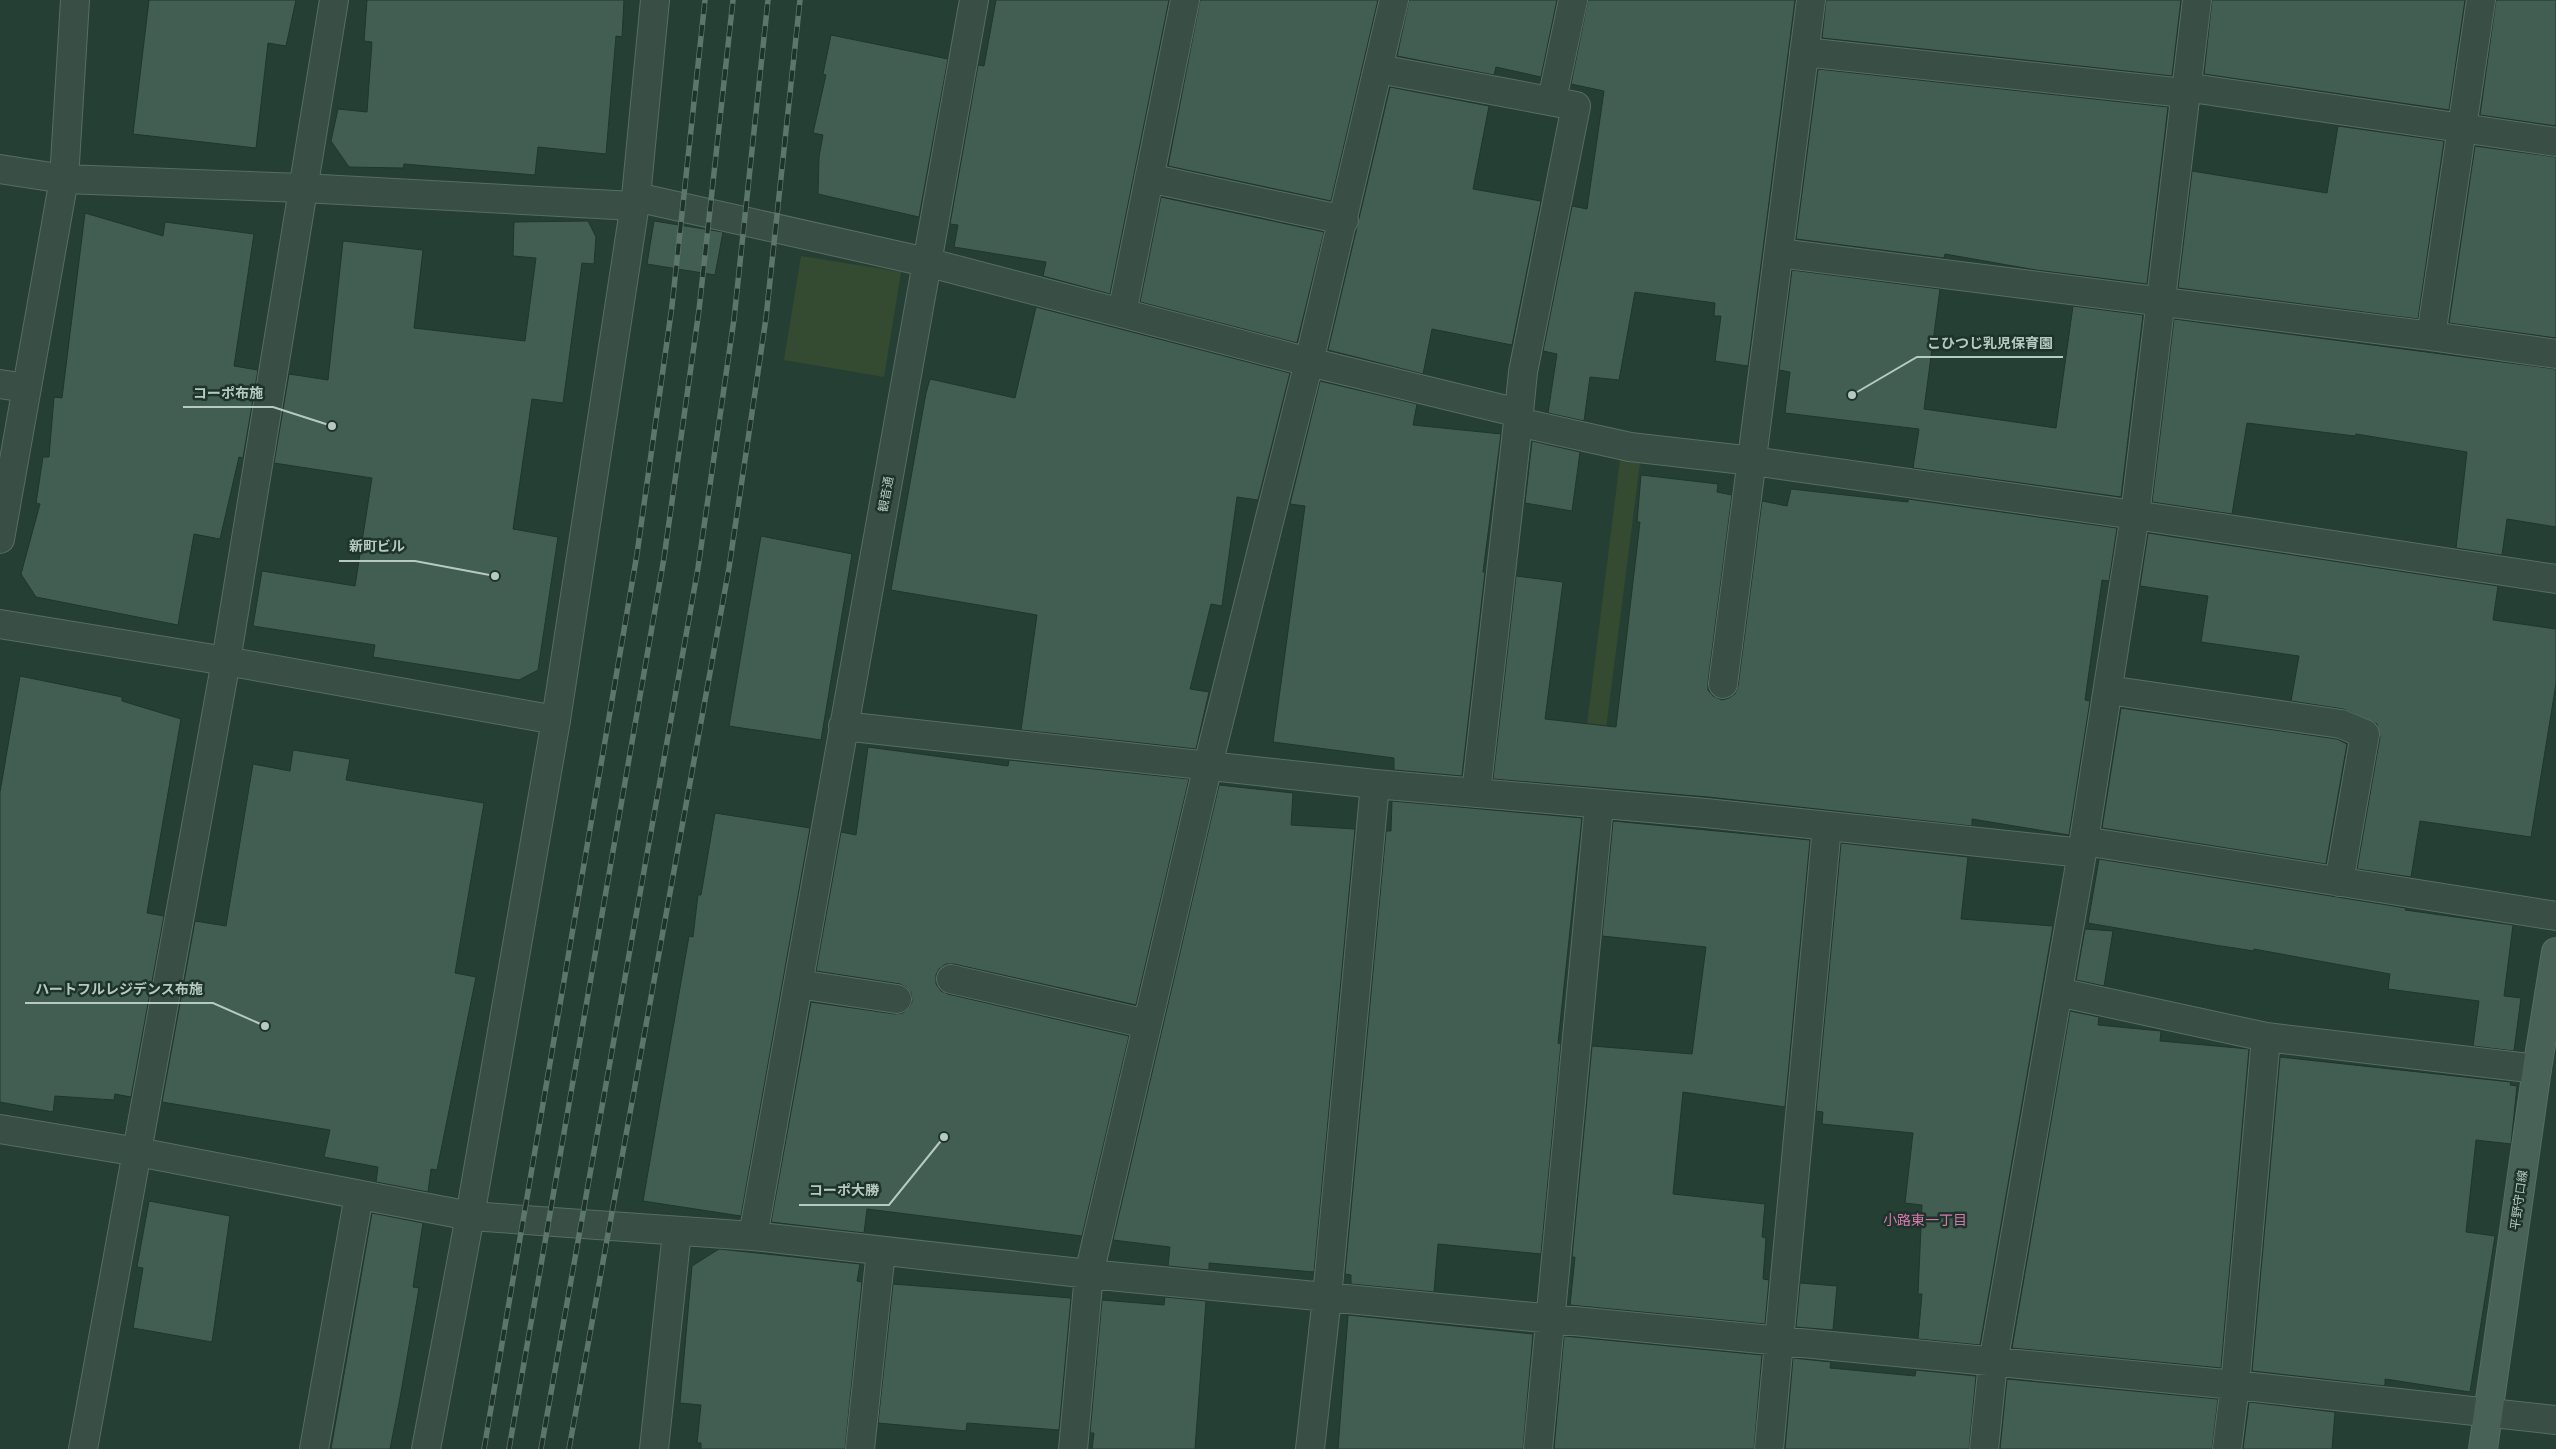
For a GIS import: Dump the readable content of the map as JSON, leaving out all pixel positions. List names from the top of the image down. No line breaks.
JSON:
{"streets":{"main road":["平野守口線"],"street":["観音通"]},"districts":["小路東一丁目"],"places":["こひつじ乳児保育園","コーポ布施","新町ビル","ハートフルレジデンス布施","コーポ大勝"]}
